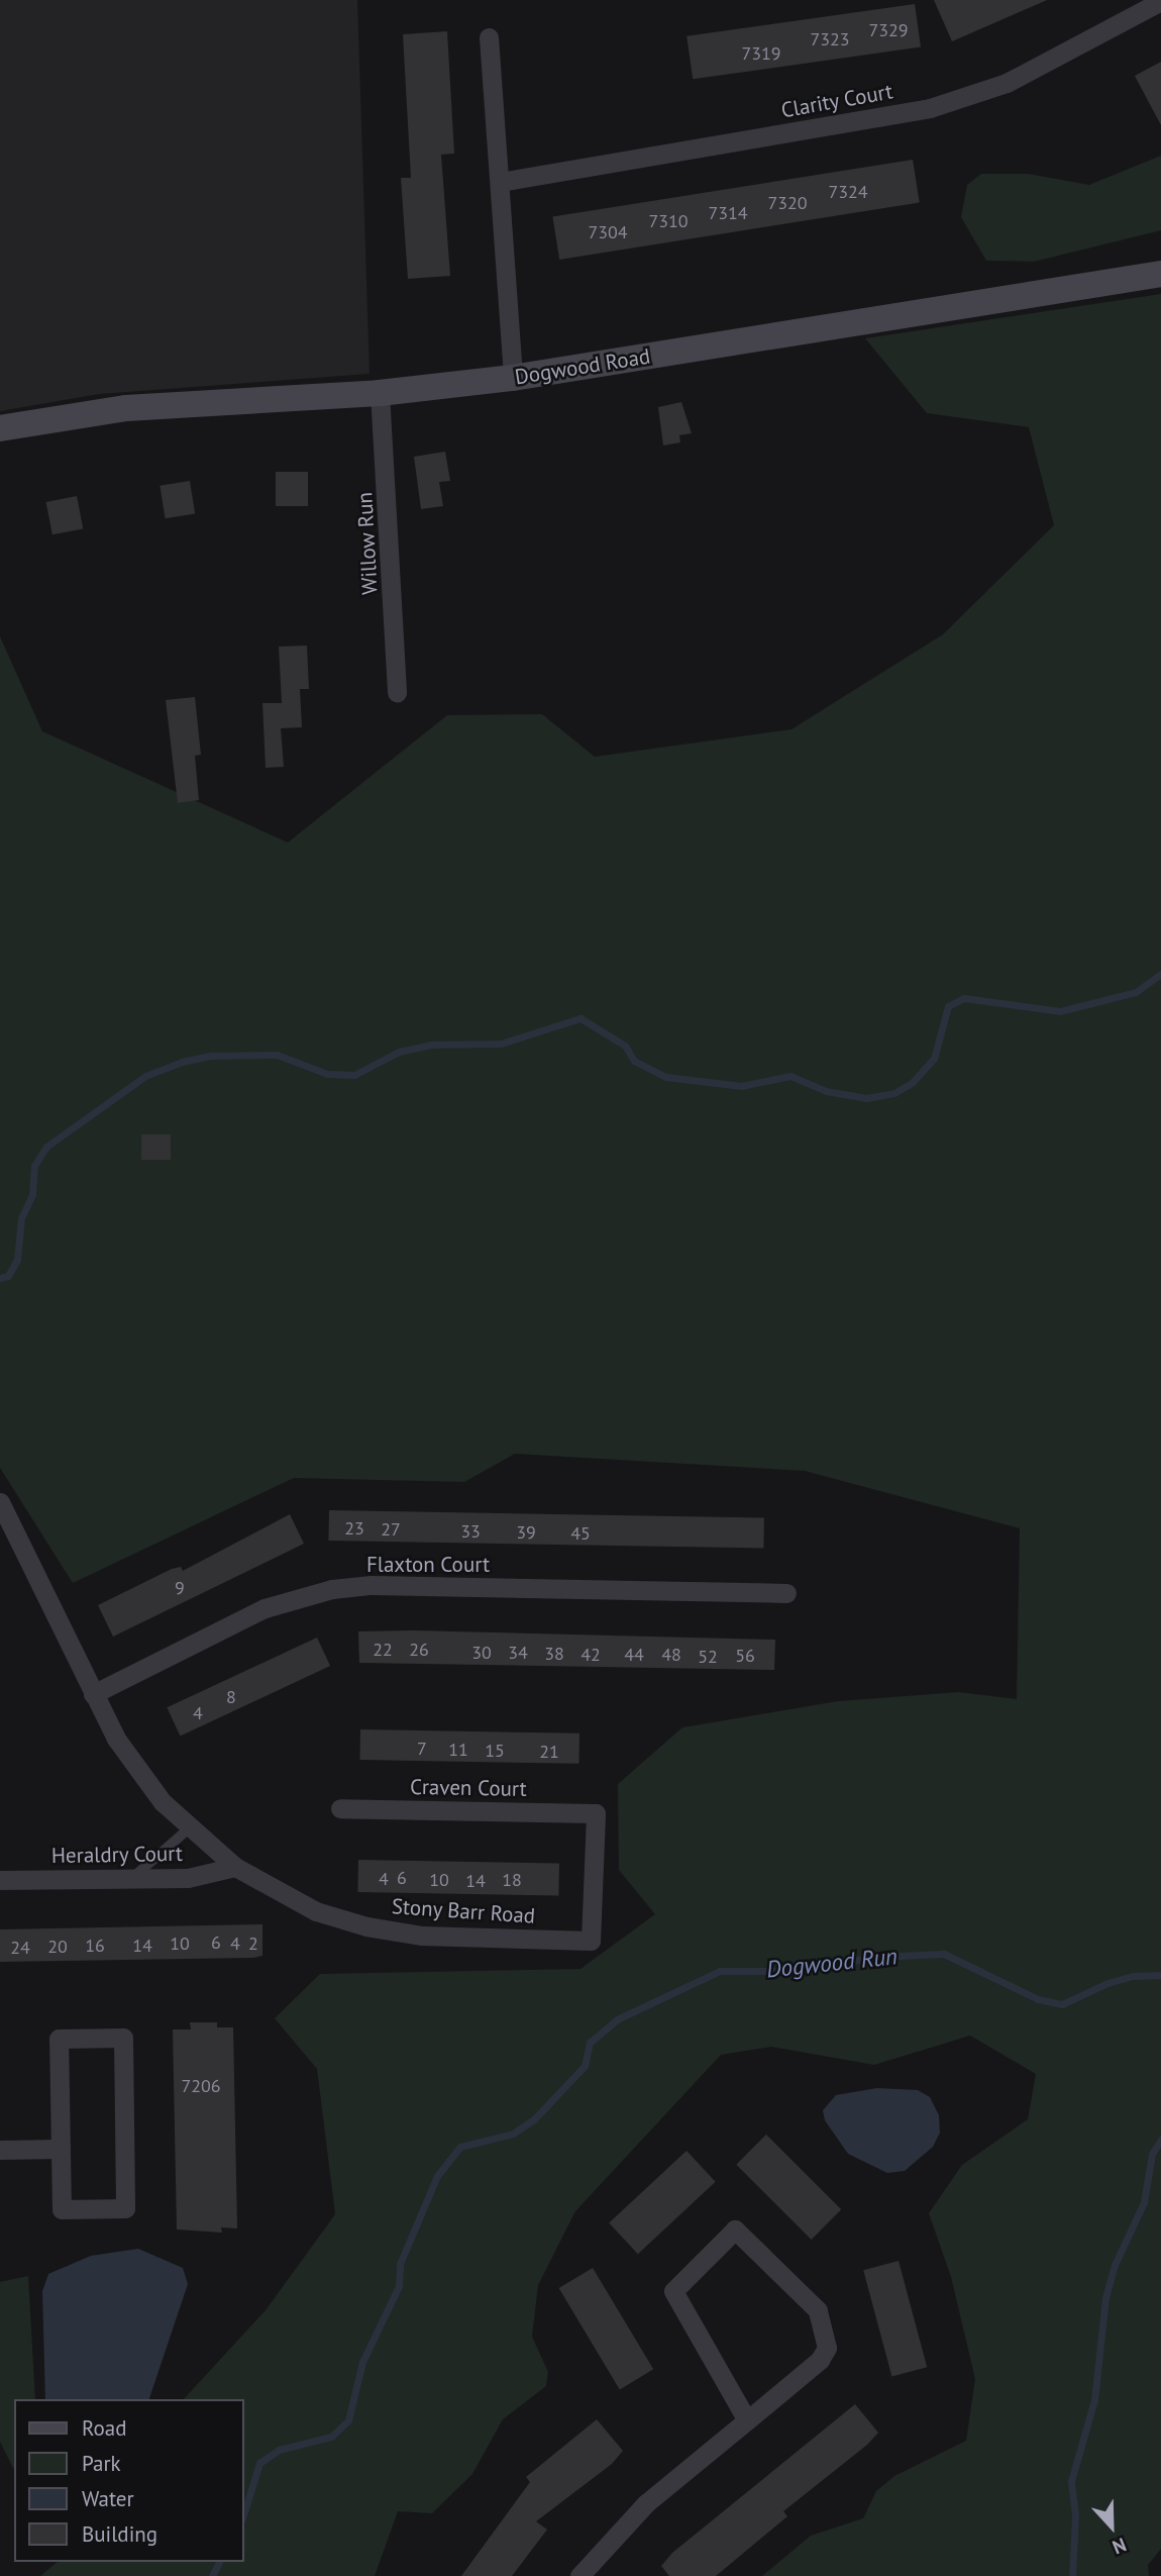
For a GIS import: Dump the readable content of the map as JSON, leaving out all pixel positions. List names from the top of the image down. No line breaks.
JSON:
{"streets":{"street":["Clarity Court","Dogwood Road","Willow Run","Flaxton Court","Craven Court","Heraldry Court","Stony Barr Road"]},"crossings":[["Dogwood Road","Willow Run"],["Flaxton Court","Stony Barr Road"],["Craven Court","Stony Barr Road"],["Heraldry Court","Stony Barr Road"]],"water":["Dogwood Run"],"house_numbers":["7329","7323","7319","7324","7320","7314","7310","7304","23","27","33","39","45","9","22","26","30","34","38","42","44","48","56","52","8","4","7","11","15","21","6","4","10","18","14","6","10","4","2","16","14","20","24","7206"],"legend":["Road","Park","Water","Building"],"north":"bottom"}
